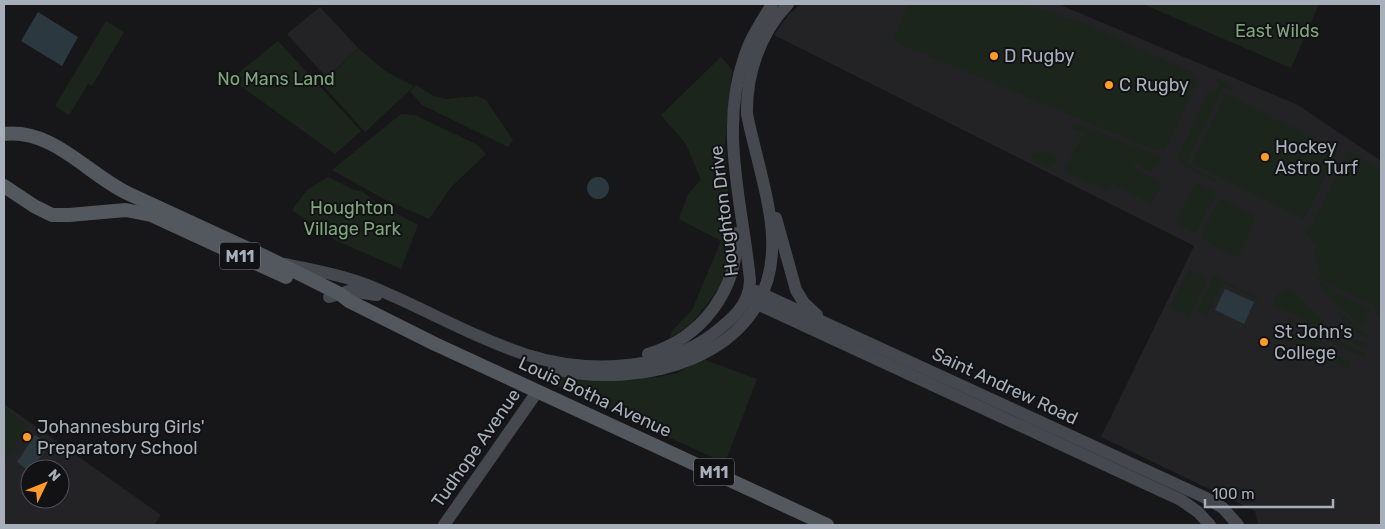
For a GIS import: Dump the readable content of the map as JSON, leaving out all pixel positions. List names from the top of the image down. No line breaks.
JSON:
{"streets":{"main road":["Houghton Drive","M11","Saint Andrew Road","Louis Botha Avenue","Tudhope Avenue"]},"crossings":[["Houghton Drive","M11"],["Houghton Drive","Saint Andrew Road"],["Houghton Drive","Louis Botha Avenue"],["M11","Louis Botha Avenue"],["Louis Botha Avenue","Tudhope Avenue"]],"parks":["East Wilds","No Mans Land","Houghton Village Park"],"places":["D Rugby","C Rugby","Hockey Astro Turf","St John's College","Johannesburg Girls' Preparatory School"],"scale_bar":"100 m","north":"top right"}
